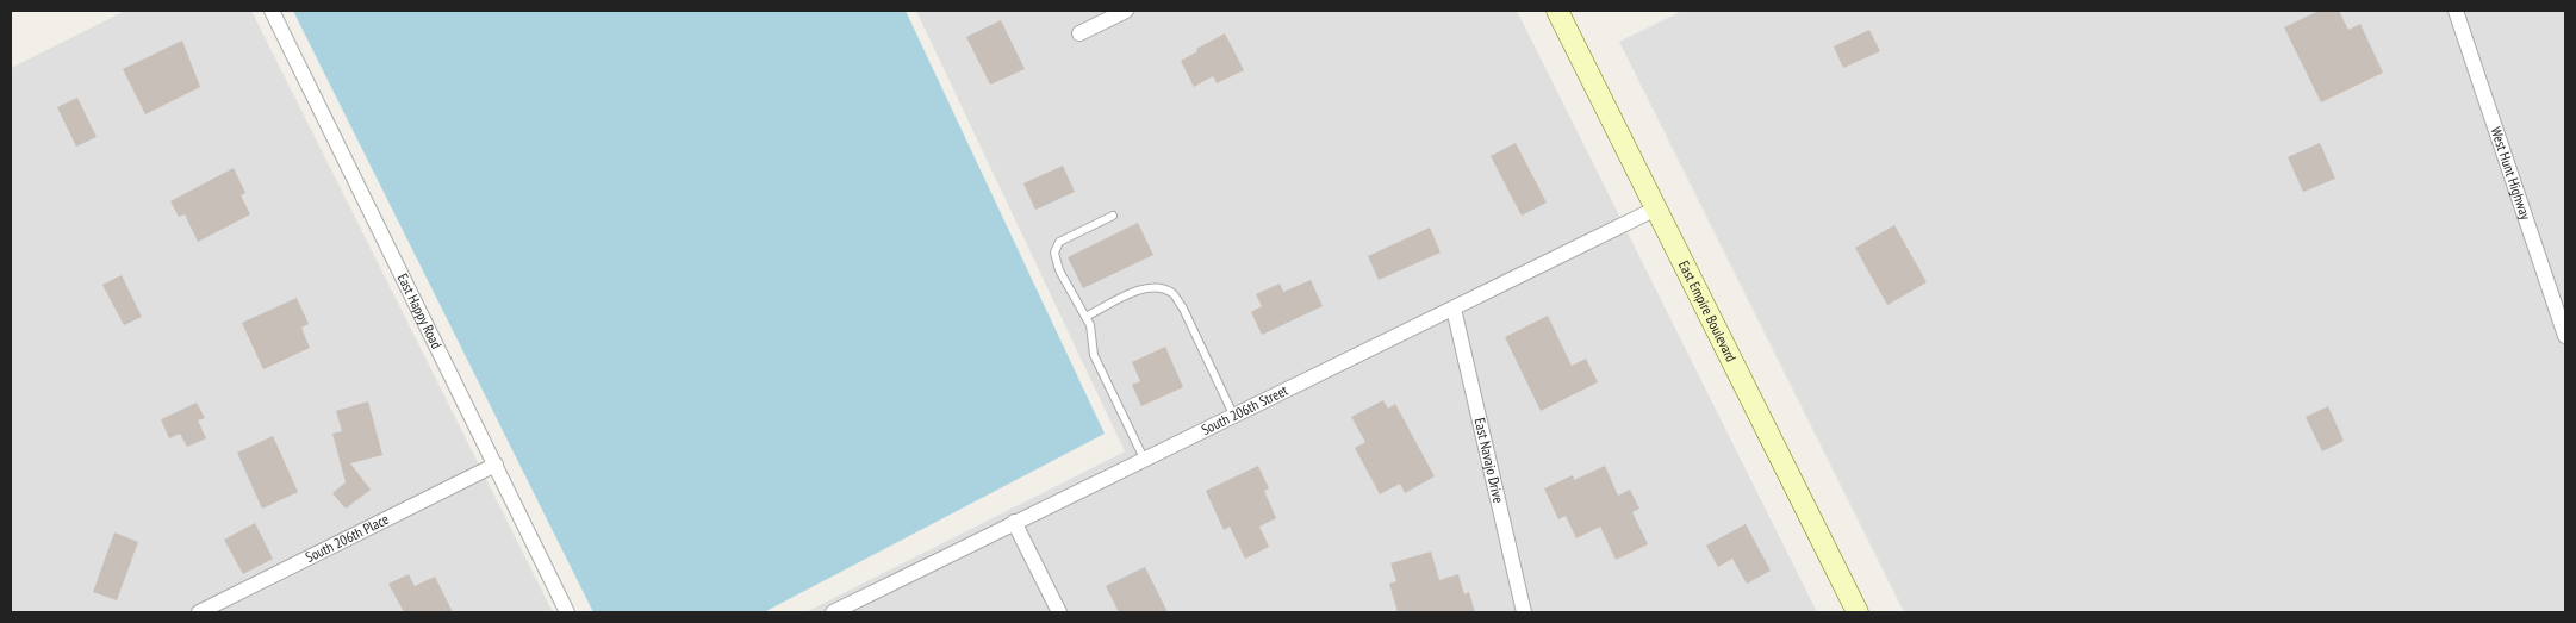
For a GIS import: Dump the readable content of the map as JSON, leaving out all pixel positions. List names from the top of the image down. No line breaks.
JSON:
{"streets":{"main road":["East Empire Boulevard"],"street":["West Hunt Highway","East Happy Road","South 206th Street","East Navajo Drive","South 206th Place"]},"crossings":[["East Happy Road","South 206th Place"],["East Empire Boulevard","South 206th Street"],["South 206th Street","East Navajo Drive"]]}
